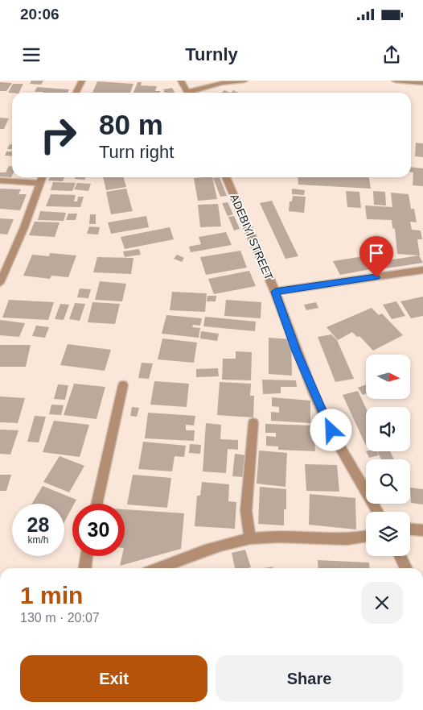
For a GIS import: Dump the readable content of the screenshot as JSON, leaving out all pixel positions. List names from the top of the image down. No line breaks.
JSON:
{"streets":{"street":["ADEBIYI STREET"]},"north":"right","page":{"status":"20:06","header":"Turnly","turn":["80 m","Turn right"],"speed":"28 km/h","limit":"30","heading":["1 min","130 m · 20:07"],"buttons":["Exit","Share"]}}
